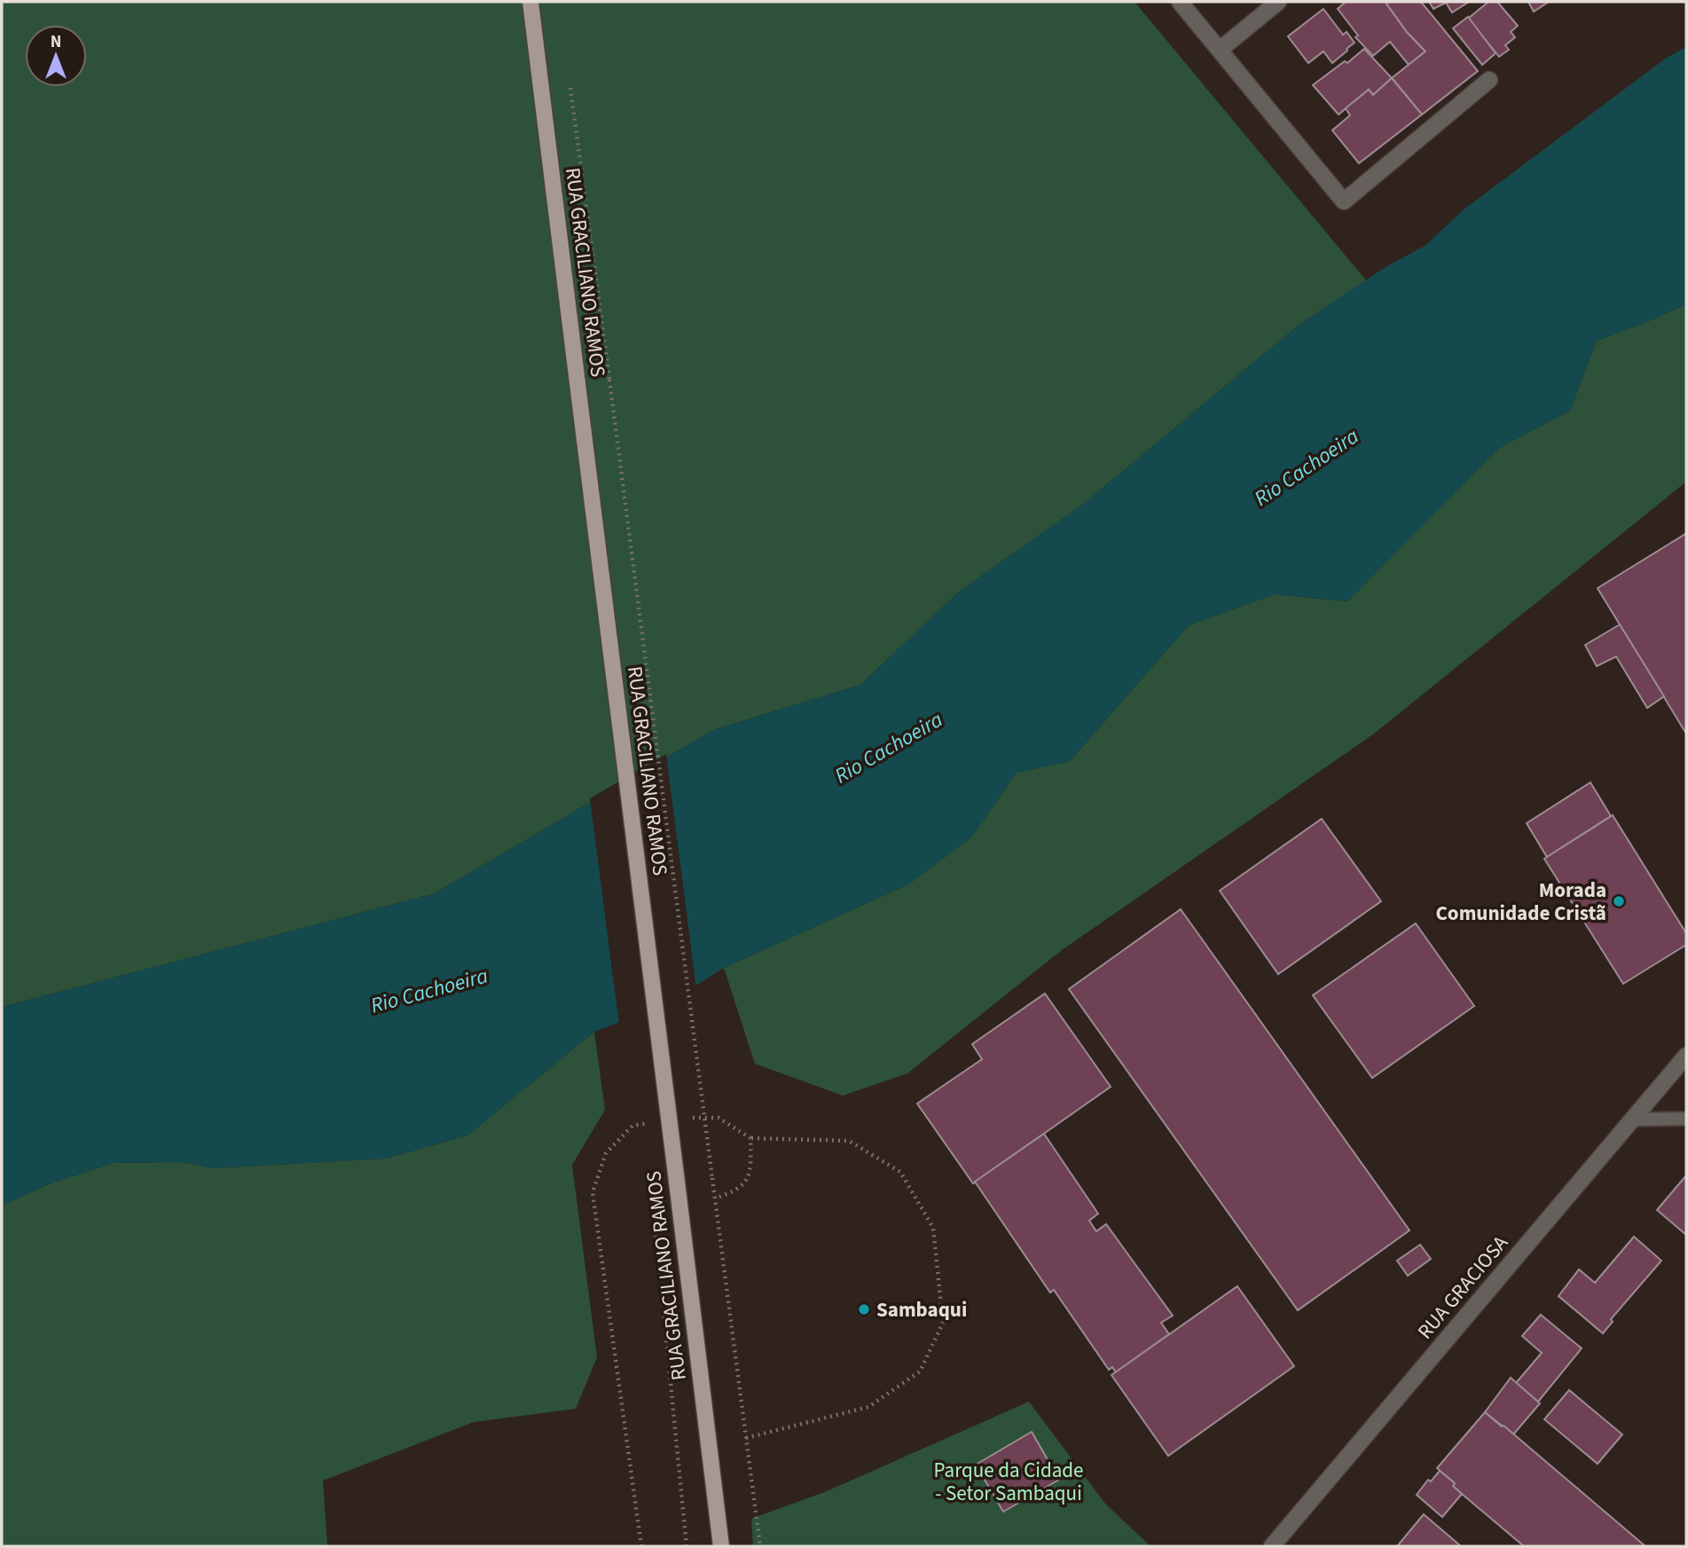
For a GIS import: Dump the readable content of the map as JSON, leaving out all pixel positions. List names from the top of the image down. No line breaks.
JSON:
{"streets":{"main road":["RUA GRACILIANO RAMOS"],"street":["RUA GRACIOSA"]},"water":["Rio Cachoeira"],"parks":["Parque da Cidade - Setor Sambaqui"],"places":["Morada Comunidade Cristã","Sambaqui"],"north":"top"}
